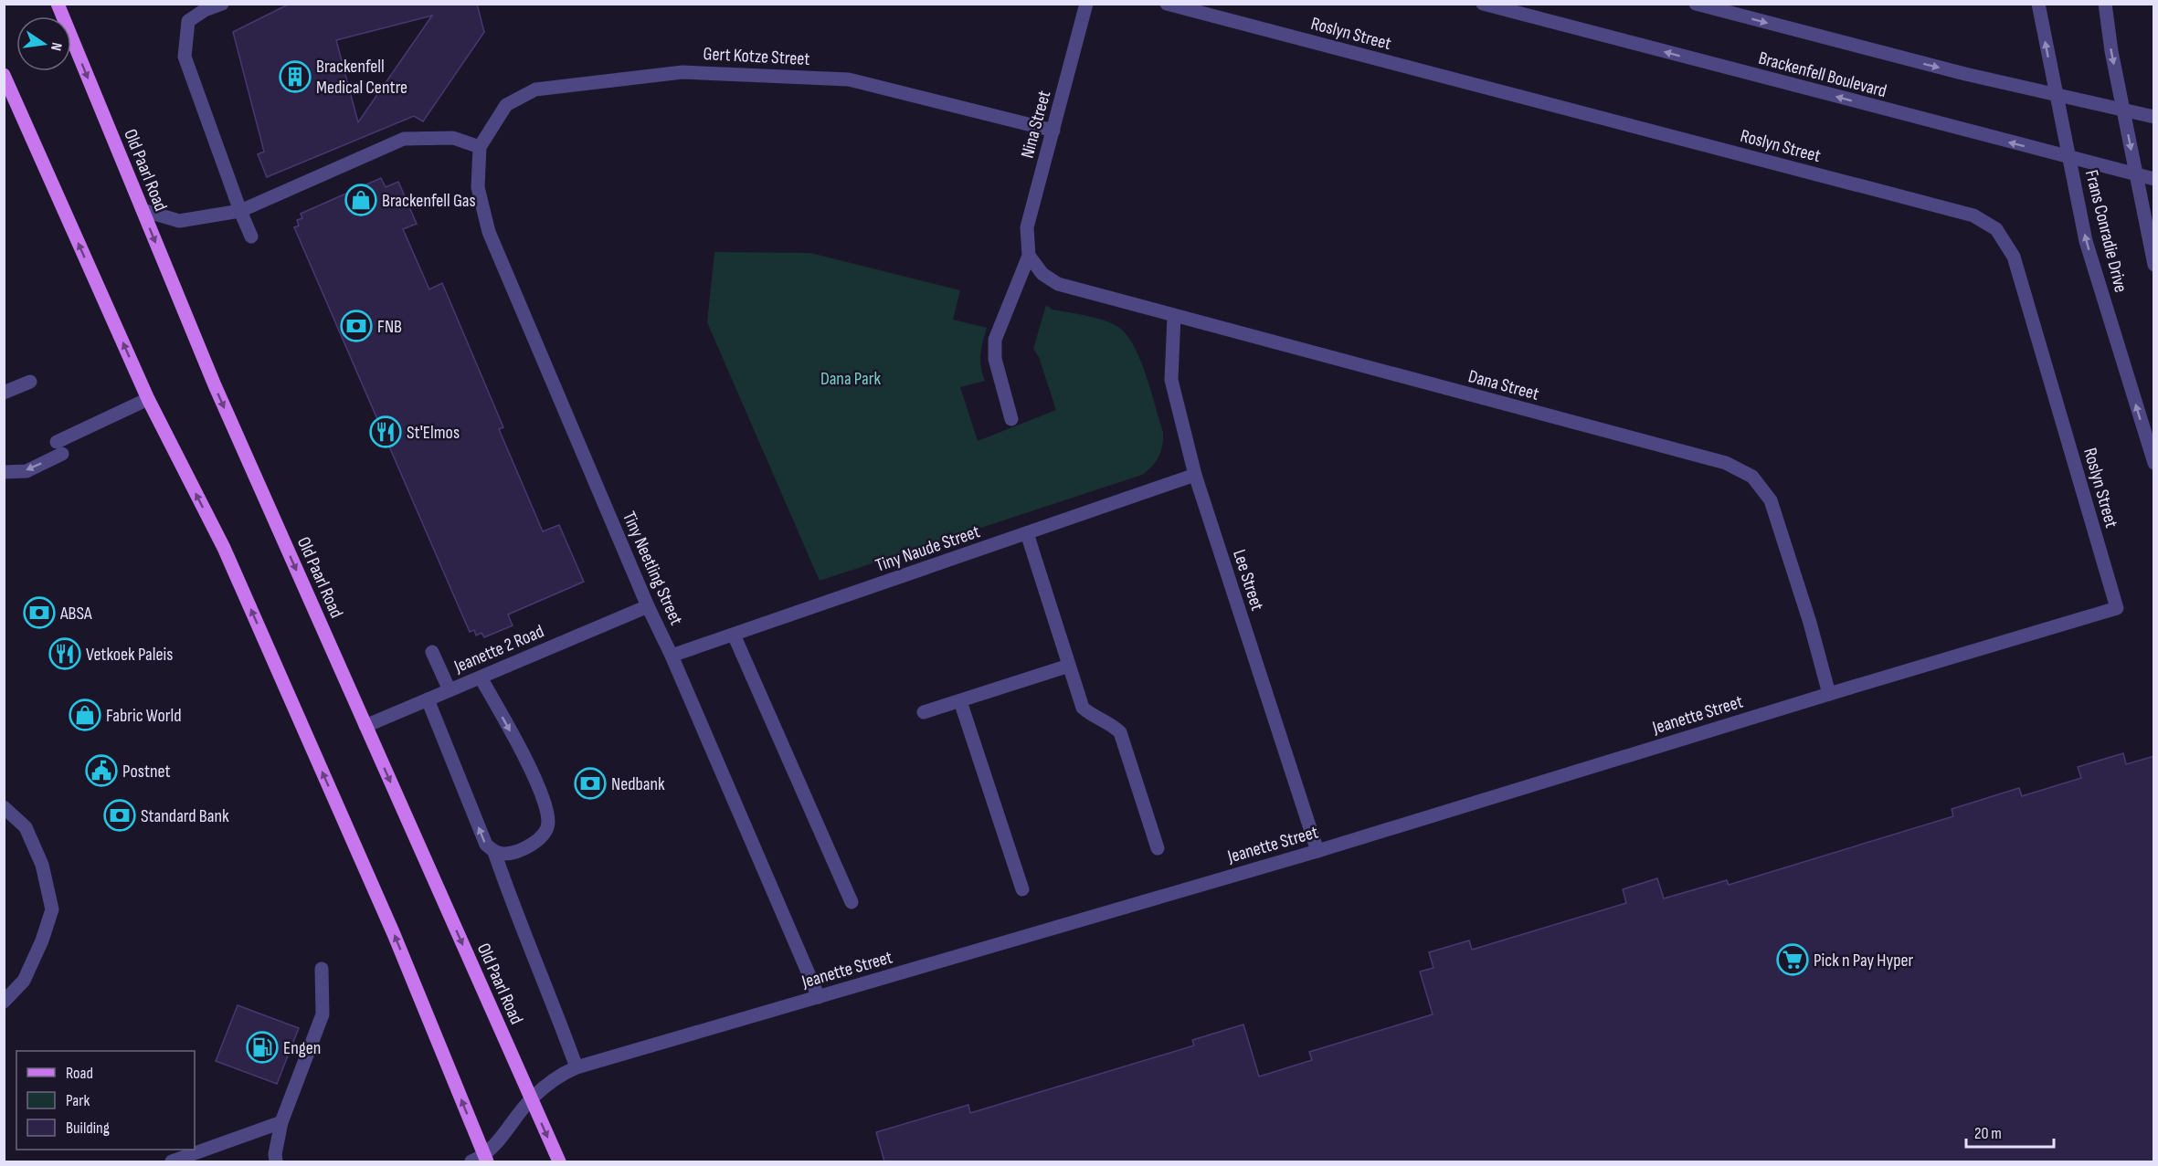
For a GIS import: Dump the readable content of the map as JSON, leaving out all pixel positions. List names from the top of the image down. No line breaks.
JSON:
{"streets":{"main road":["Old Paarl Road"],"street":["Roslyn Street","Gert Kotze Street","Brackenfell Boulevard","Nina Street","Frans Conradie Drive","Dana Street","Tiny Naude Street","Tiny Neetling Street","Lee Street","Jeanette 2 Road","Jeanette Street"]},"crossings":[["Roslyn Street","Jeanette Street"],["Gert Kotze Street","Nina Street"],["Gert Kotze Street","Tiny Neetling Street"],["Brackenfell Boulevard","Frans Conradie Drive"],["Nina Street","Dana Street"],["Old Paarl Road","Jeanette 2 Road"],["Old Paarl Road","Jeanette Street"],["Dana Street","Lee Street"],["Dana Street","Jeanette Street"],["Tiny Naude Street","Tiny Neetling Street"],["Tiny Naude Street","Lee Street"],["Tiny Neetling Street","Jeanette 2 Road"],["Tiny Neetling Street","Jeanette Street"],["Lee Street","Jeanette Street"]],"parks":["Dana Park"],"places":{"building":["Brackenfell Medical Centre"],"shop":["Brackenfell Gas","Fabric World"],"bank":["FNB","ABSA","Nedbank","Standard Bank"],"restaurant":["St'Elmos","Vetkoek Paleis"],"public building":["Postnet"],"supermarket":["Pick n Pay Hyper"],"fuel station":["Engen"]},"legend":["Road","Park","Building"],"scale_bar":"20 m","north":"right"}
